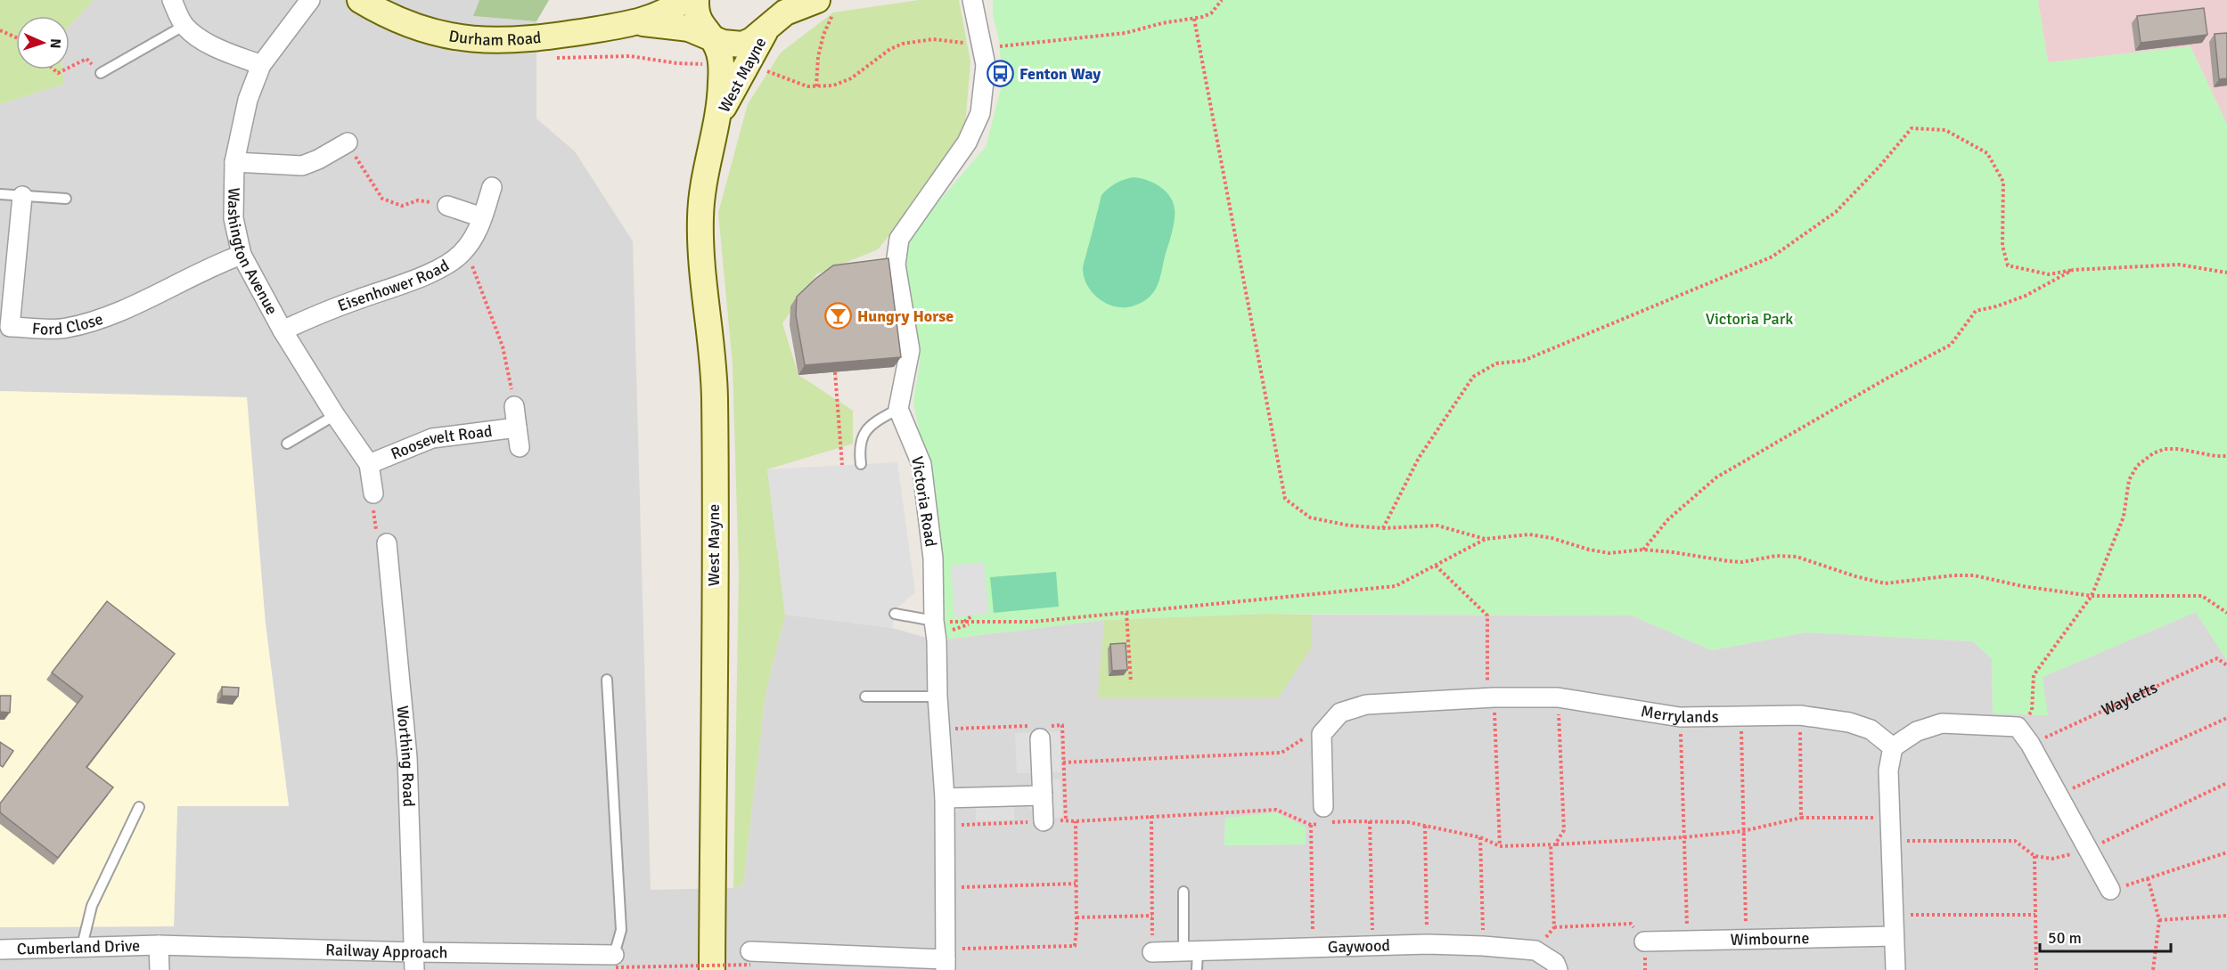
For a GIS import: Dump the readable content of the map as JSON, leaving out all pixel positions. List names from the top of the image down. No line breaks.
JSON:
{"streets":{"main road":["Durham Road","West Mayne"],"street":["Washington Avenue","Eisenhower Road","Ford Close","Roosevelt Road","Victoria Road","Merrylands","Worthing Road","Wimbourne","Cumberland Drive","Gaywood","Railway Approach"],"path":["Wayletts"]},"crossings":[["Durham Road","West Mayne"],["Washington Avenue","Eisenhower Road"],["Washington Avenue","Ford Close"],["Washington Avenue","Roosevelt Road"],["Worthing Road","Railway Approach"],["Cumberland Drive","Railway Approach"]],"parks":["Victoria Park"],"places":{"bus stop":["Fenton Way"],"bar":["Hungry Horse"]},"scale_bar":"50 m","north":"right"}
